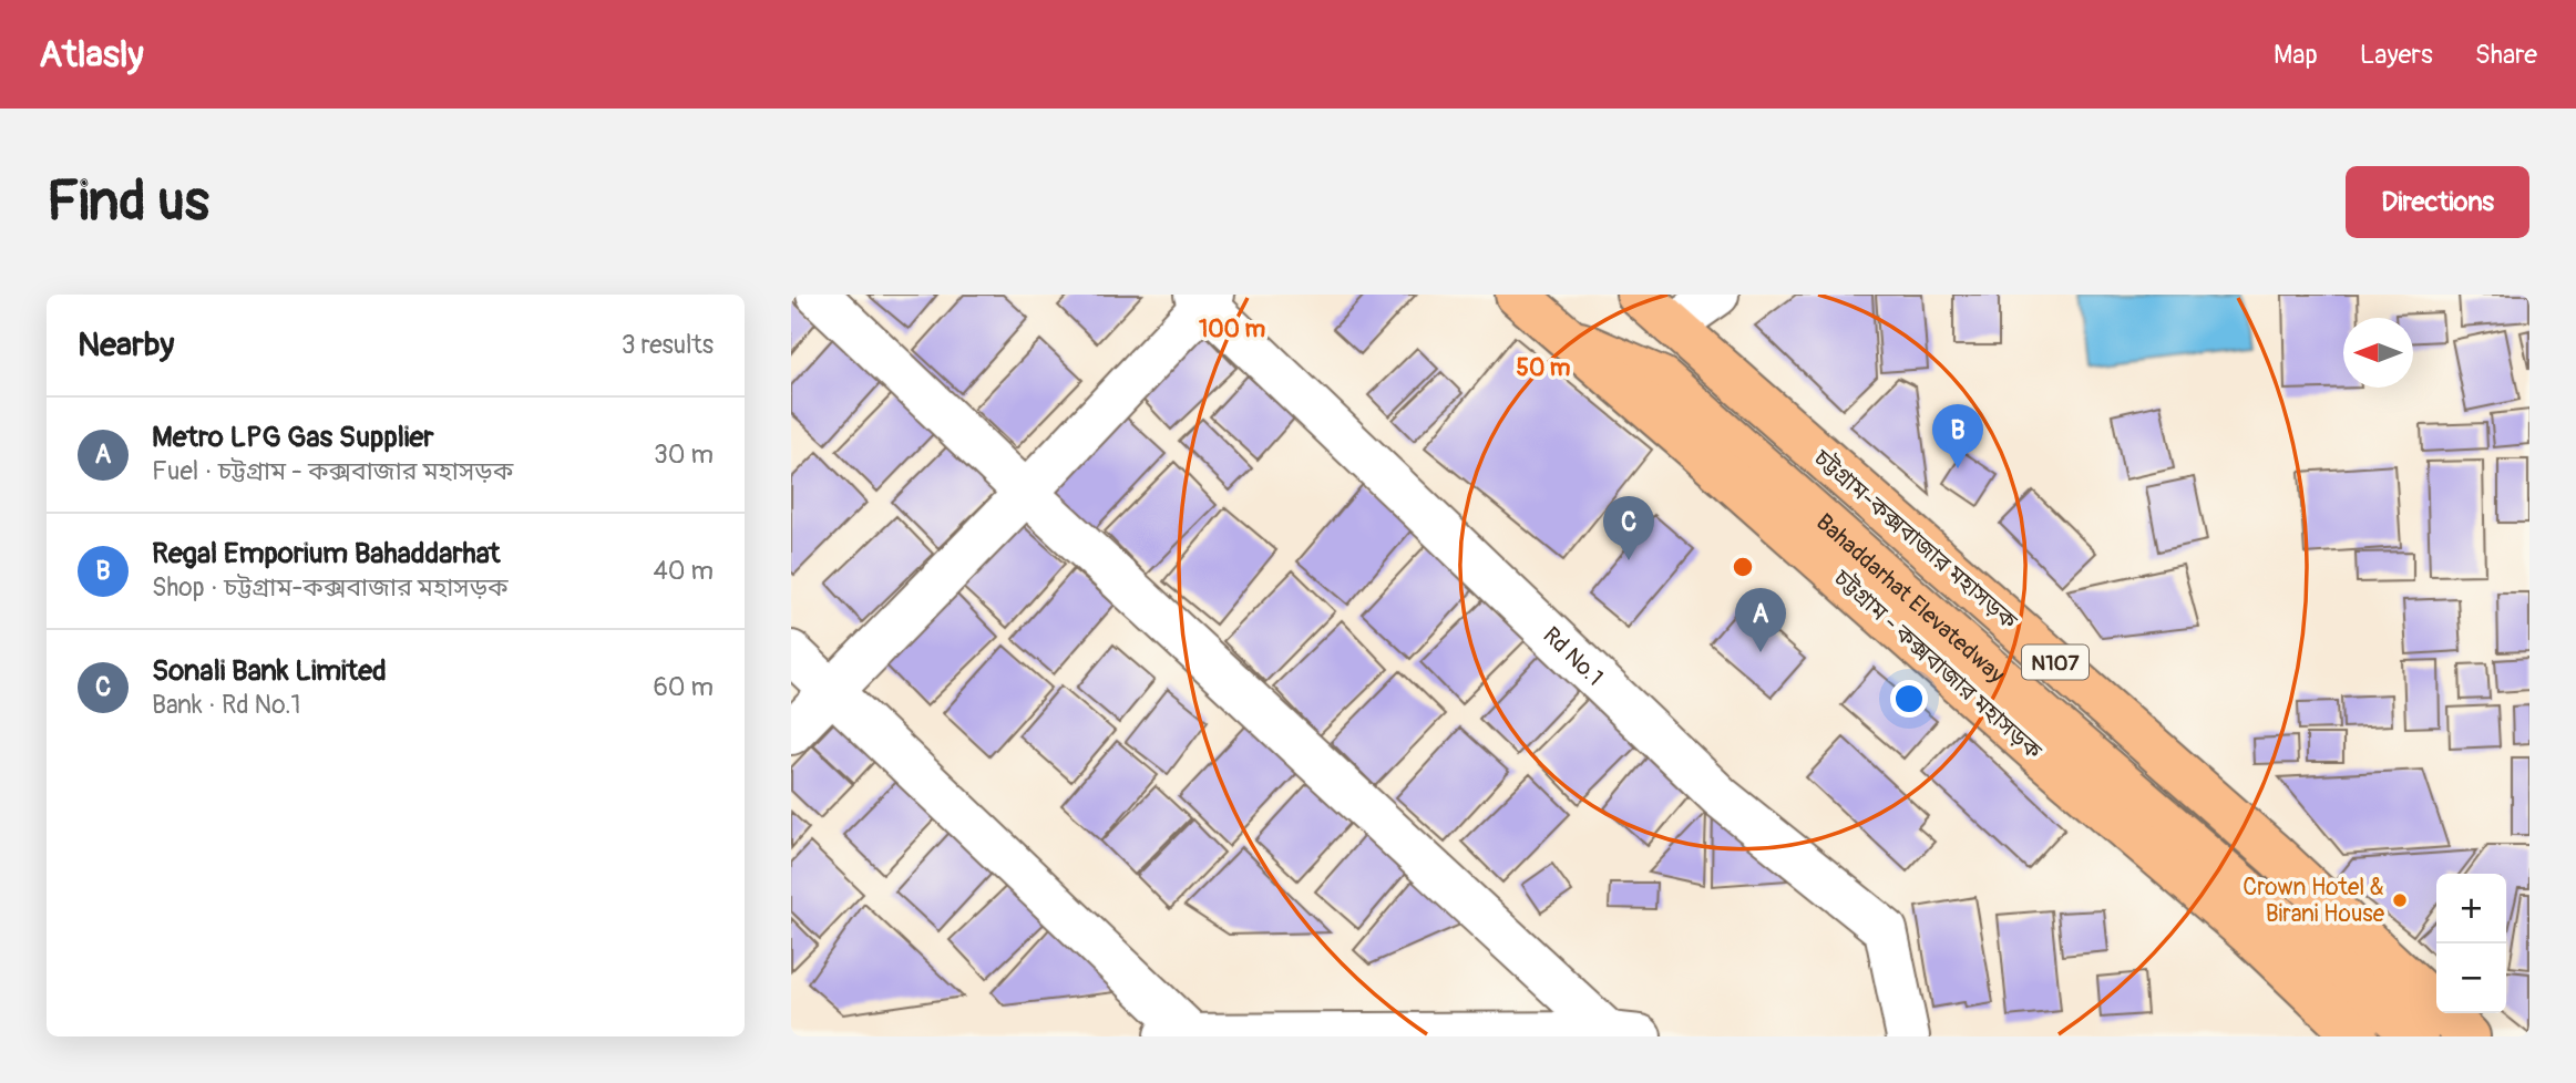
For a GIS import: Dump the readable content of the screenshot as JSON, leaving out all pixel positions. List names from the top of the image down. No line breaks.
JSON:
{"streets":{"main road":["চট্টগ্রাম-কক্সবাজার মহাসড়ক","Bahaddarhat Elevatedway","N107","চট্টগ্রাম - কক্সবাজার মহাসড়ক"],"street":["Rd No.1"]},"crossings":[["Bahaddarhat Elevatedway","চট্টগ্রাম - কক্সবাজার মহাসড়ক"]],"places":["Crown Hotel & Birani House"],"north":"left","page":{"header":"Atlasly","nav":["Map","Layers","Share"],"buttons":"Directions","title":"Find us","heading":["Nearby","3 results"],"list":[{"mark":"A","name":"Metro LPG Gas Supplier","note":"Fuel · চট্টগ্রাম - কক্সবাজার মহাসড়ক","value":"30 m"},{"mark":"B","name":"Regal Emporium Bahaddarhat","note":"Shop · চট্টগ্রাম-কক্সবাজার মহাসড়ক","value":"40 m"},{"mark":"C","name":"Sonali Bank Limited","note":"Bank · Rd No.1","value":"60 m"}],"pins":["B","C","A"],"map_buttons":["+","−"]},"rings":["100 m","50 m"]}
